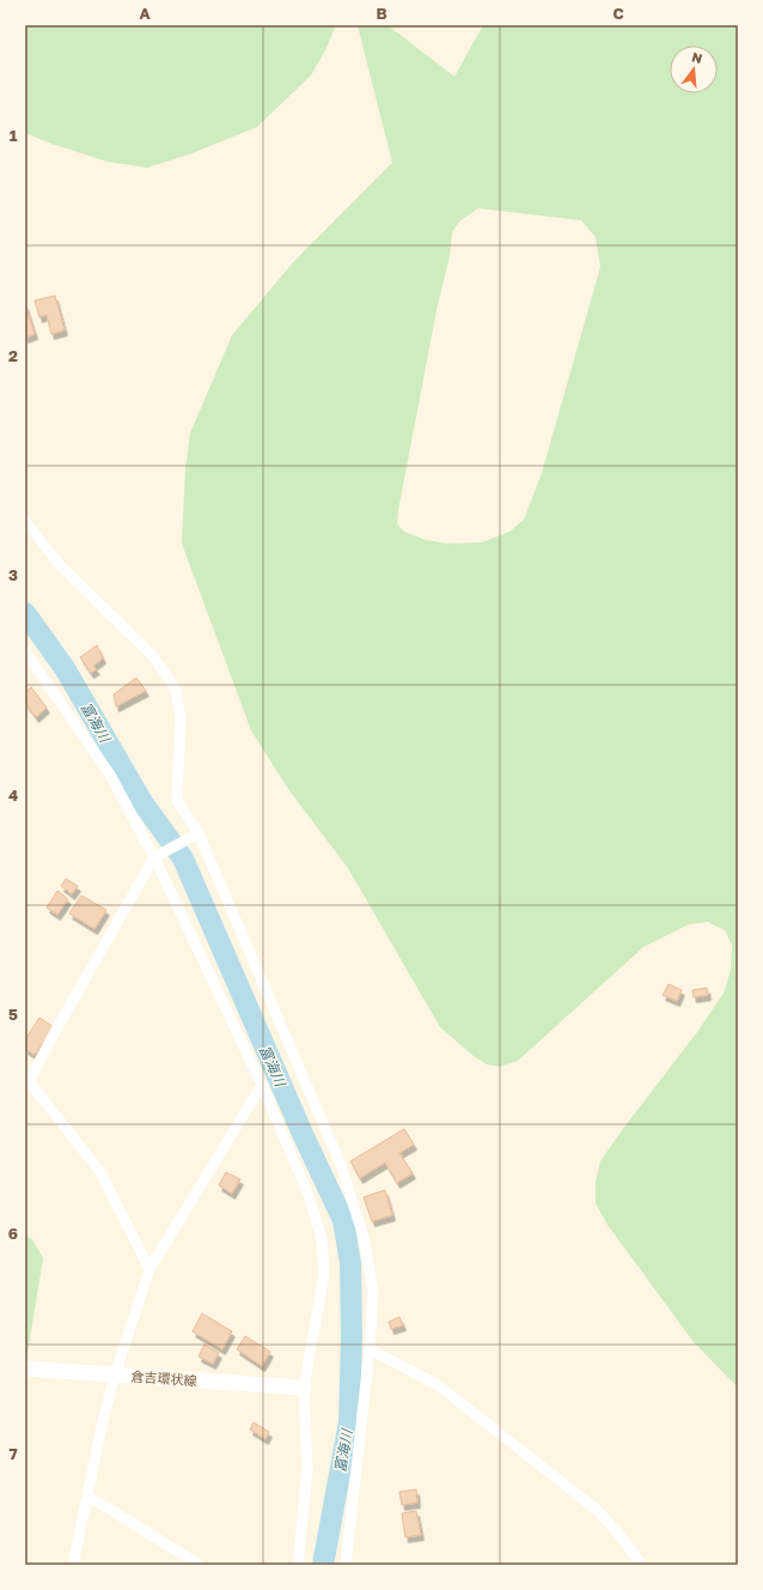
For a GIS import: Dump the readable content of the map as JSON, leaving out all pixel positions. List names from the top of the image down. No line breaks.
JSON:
{"streets":{"main road":["倉吉環状線"]},"water":["富海川"],"north":"top","grid":{"columns":["A","B","C"],"rows":["1","2","3","4","5","6","7"]}}
